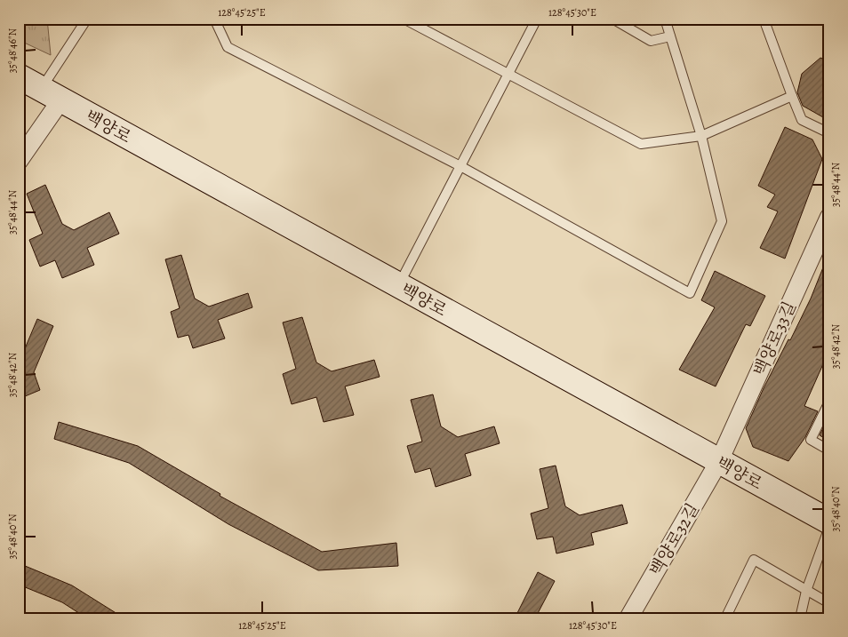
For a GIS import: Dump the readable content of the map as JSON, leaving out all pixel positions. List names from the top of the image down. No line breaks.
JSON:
{"streets":{"street":["백양로","백양로33길","백양로32길"]},"crossings":[["백양로","백양로33길"],["백양로","백양로32길"],["백양로33길","백양로32길"]],"coordinates":["128°45'25\"E","128°45'30\"E","35°48'46\"N","35°48'44\"N","35°48'42\"N","35°48'40\"N"]}
